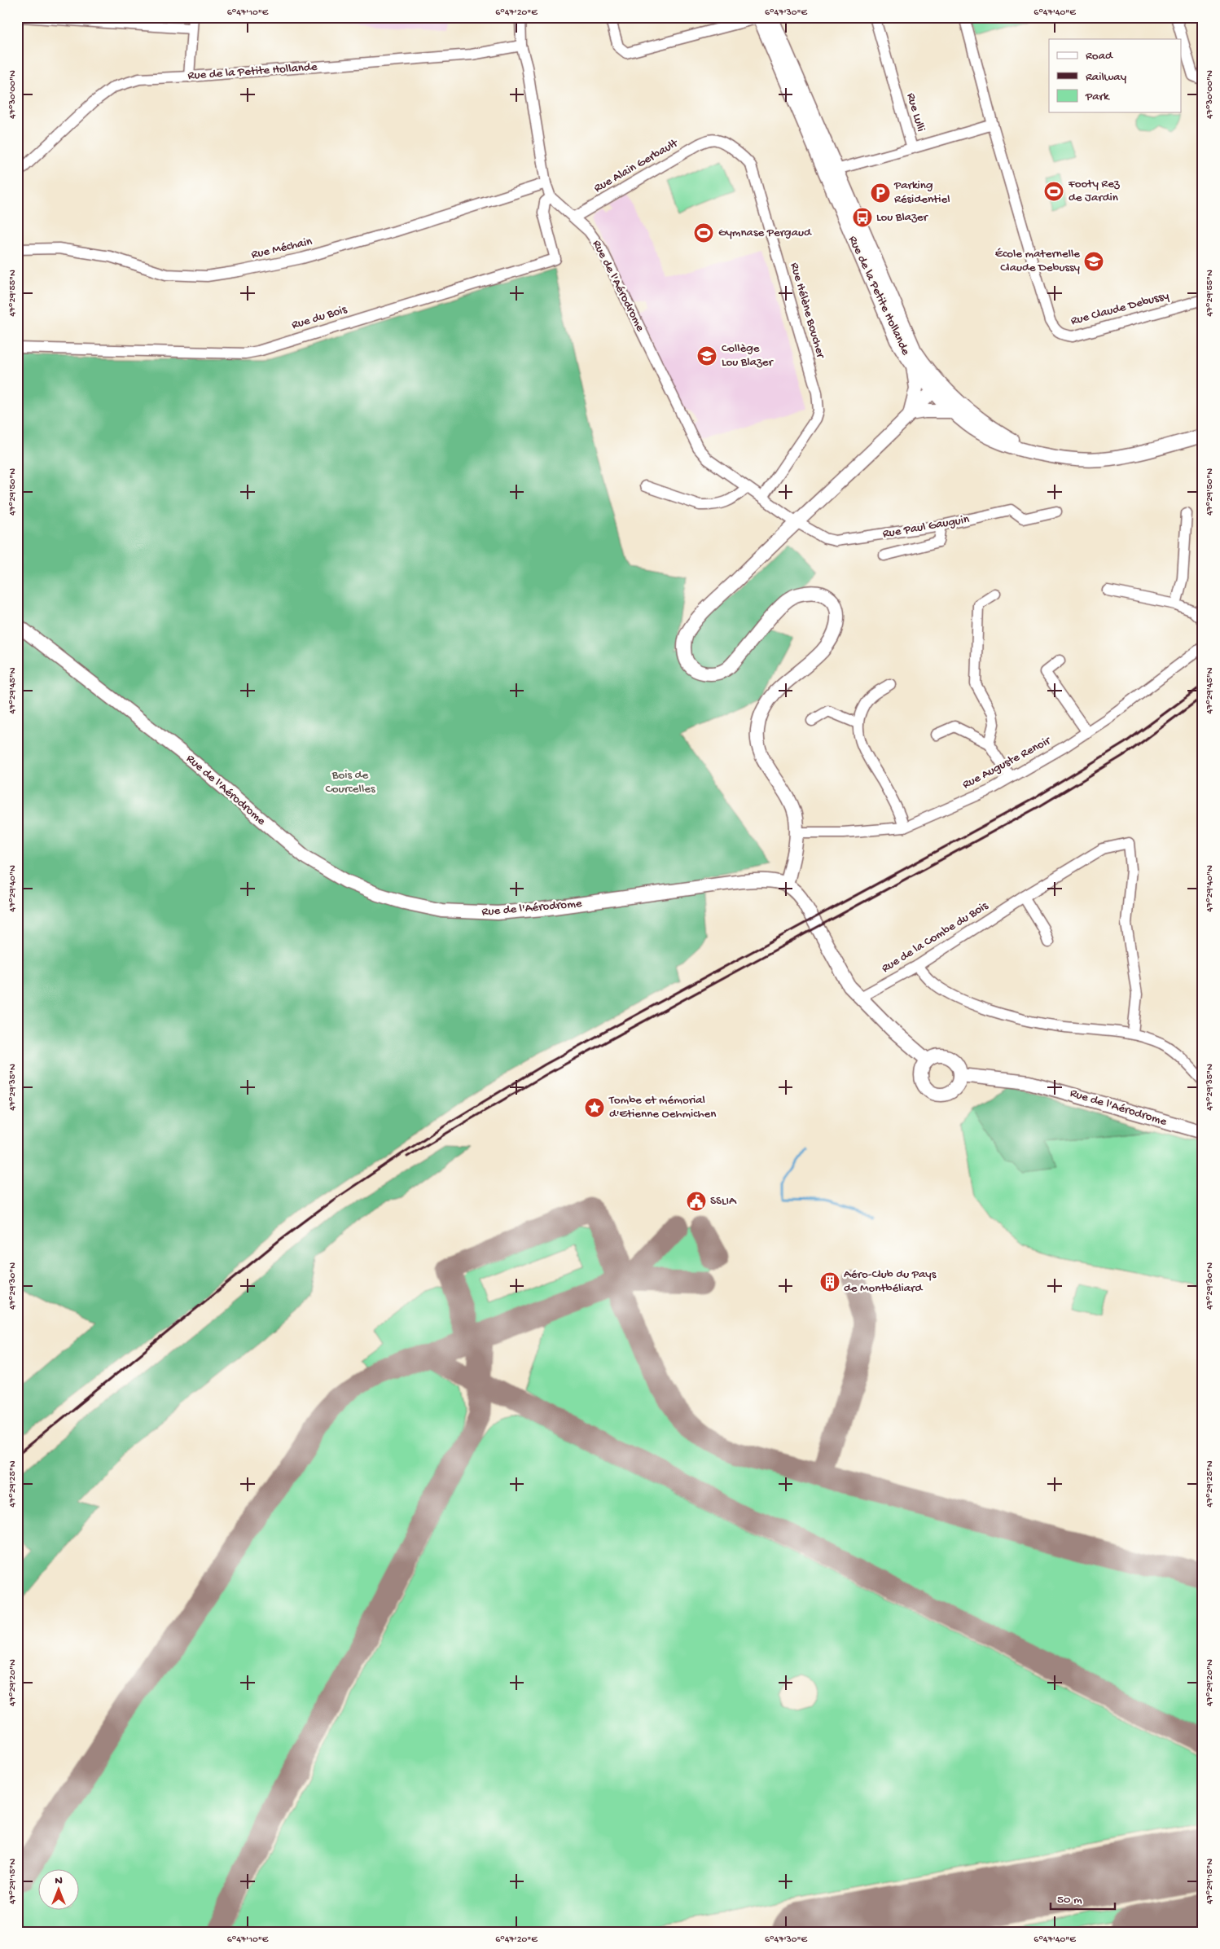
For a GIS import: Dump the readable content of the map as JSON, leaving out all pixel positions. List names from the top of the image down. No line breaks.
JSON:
{"streets":{"street":["Rue de la Petite Hollande","Rue Lulli","Rue Alain Gerbault","Rue Méchain","Rue de l'Aérodrome","Rue Claude Debussy","Rue Hélène Boucher","Rue du Bois","Rue Paul Gauguin","Rue Auguste Renoir","Rue de la Combe du Bois"]},"crossings":[["Rue Lulli","Rue Claude Debussy"],["Rue Alain Gerbault","Rue de l'Aérodrome"],["Rue Alain Gerbault","Rue Hélène Boucher"],["Rue de l'Aérodrome","Rue Hélène Boucher"],["Rue de l'Aérodrome","Rue du Bois"],["Rue de l'Aérodrome","Rue Paul Gauguin"],["Rue de l'Aérodrome","Rue de la Combe du Bois"]],"parks":["Bois de Courcelles"],"places":{"sports":["Footy Rez de Jardin","Gymnase Pergaud"],"parking":["Parking Résidentiel"],"bus stop":["Lou Blazer"],"school or university":["École maternelle Claude Debussy","Collège Lou Blazer"],"place":["Tombe et mémorial d'Etienne Oehmichen"],"public building":["SSLIA"],"building":["Aéro-Club du Pays de Montbéliard"]},"legend":["Road","Railway","Park"],"scale_bar":"50 m","north":"top","coordinates":["6°47'10\"E","6°47'20\"E","6°47'30\"E","6°47'40\"E","47°30'00\"N","47°29'55\"N","47°29'50\"N","47°29'45\"N","47°29'40\"N","47°29'35\"N","47°29'30\"N","47°29'25\"N","47°29'20\"N","47°29'15\"N"]}
